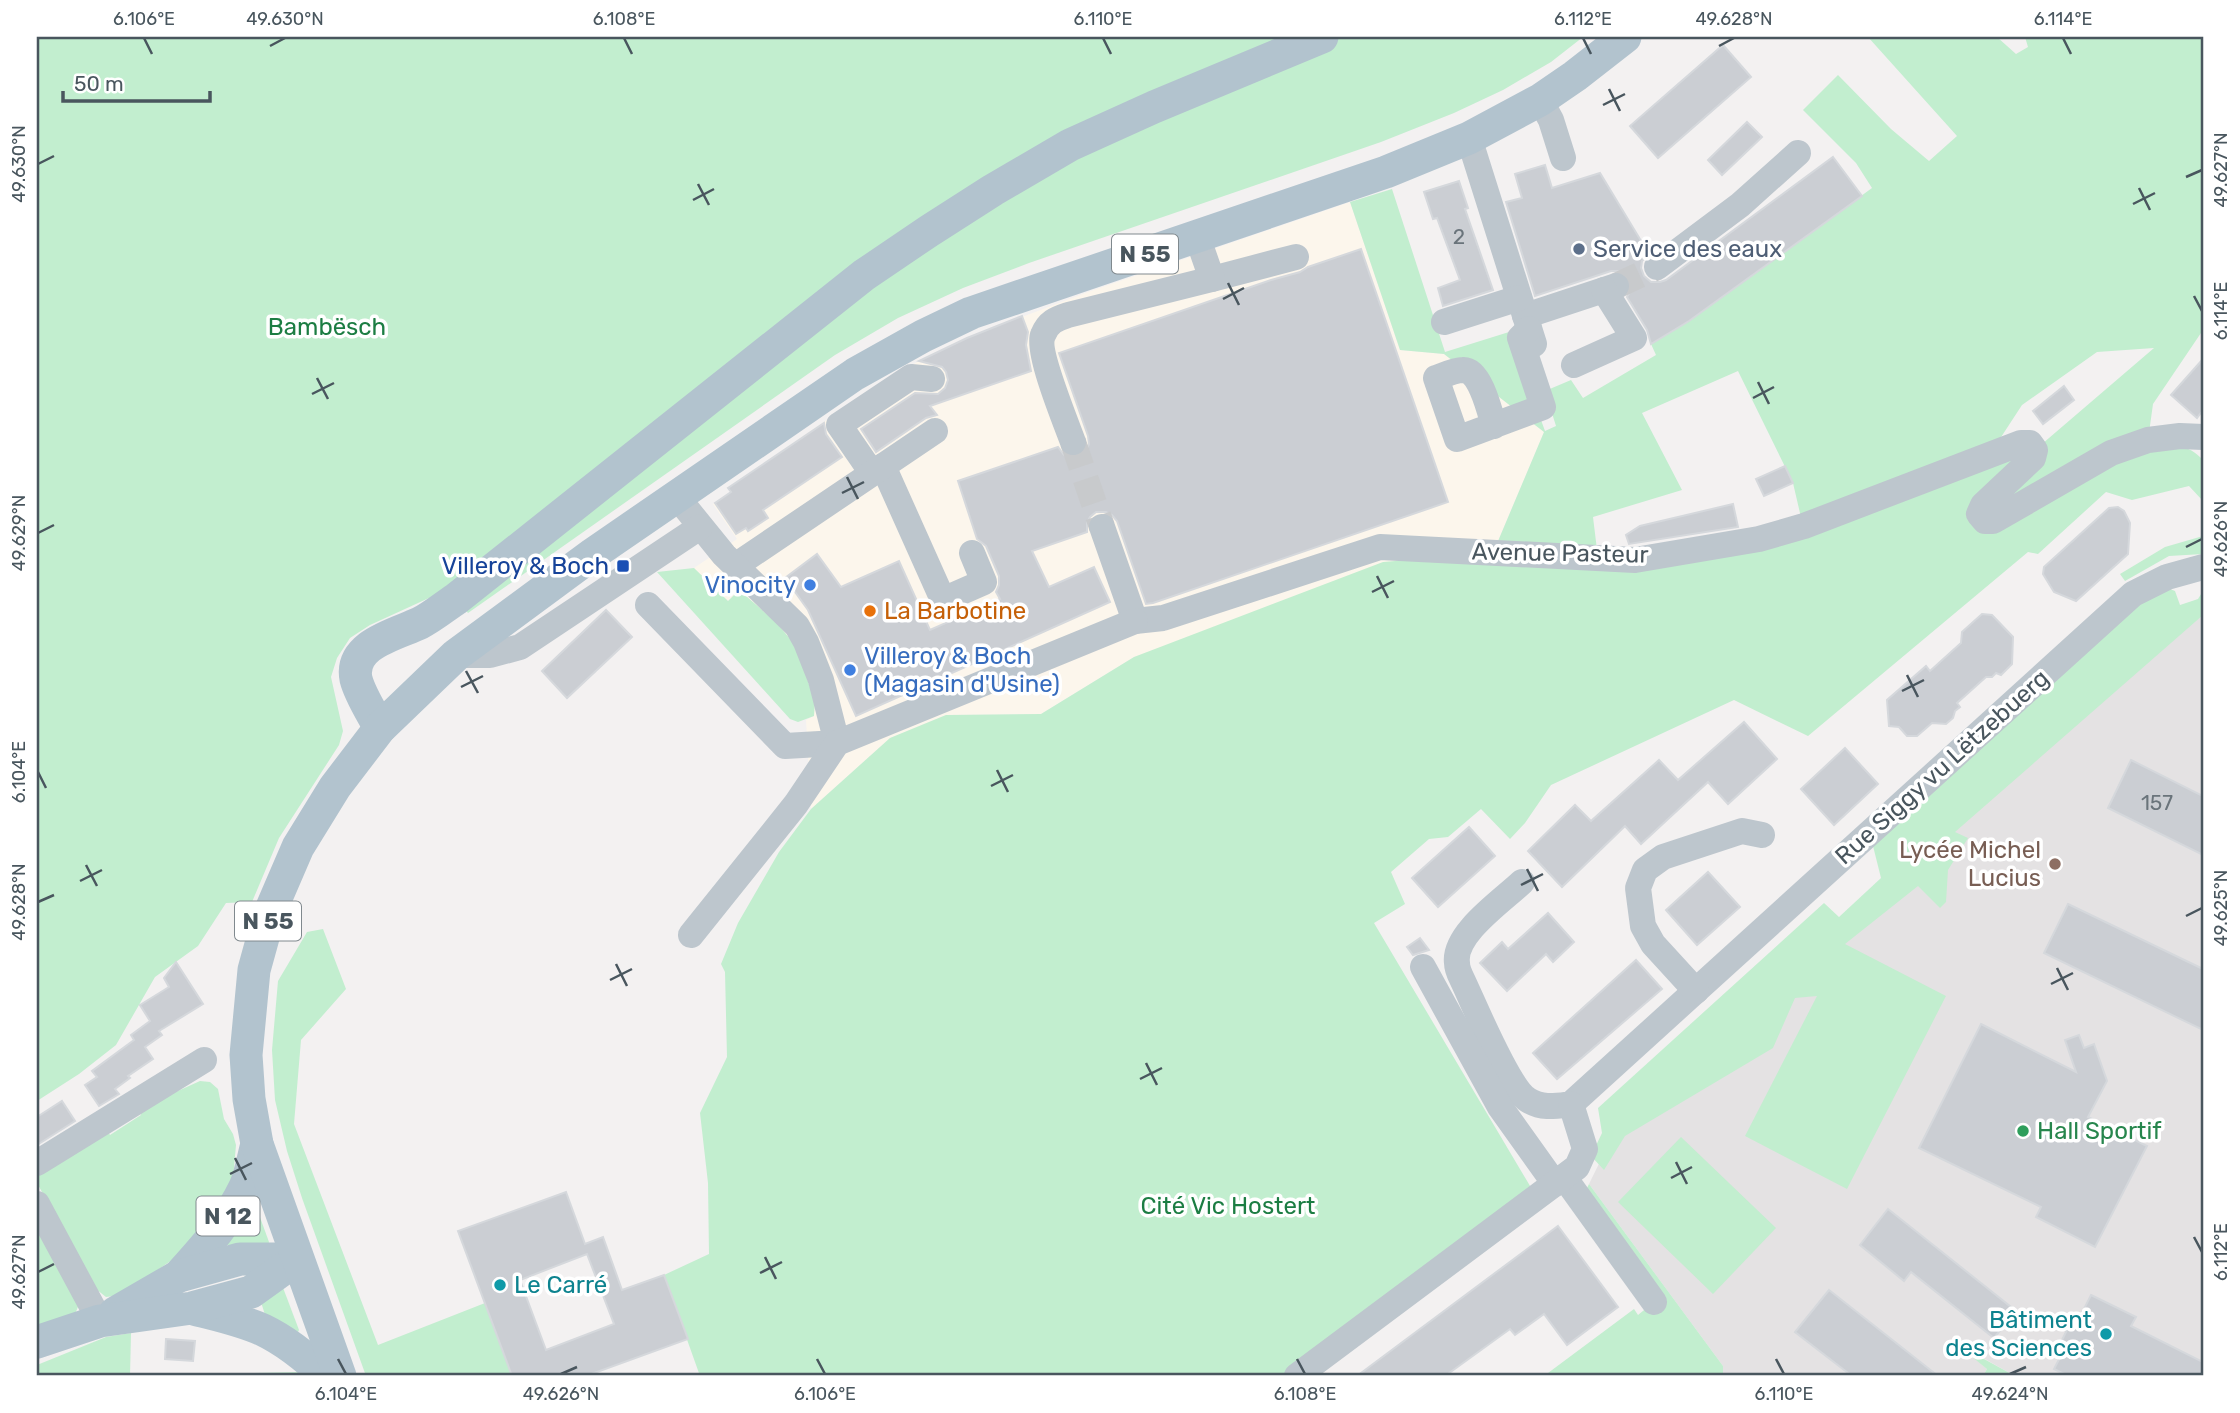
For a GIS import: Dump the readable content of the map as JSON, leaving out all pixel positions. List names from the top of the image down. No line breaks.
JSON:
{"streets":{"main road":["N 55","N 12"],"street":["Avenue Pasteur","Rue Siggy vu Lëtzebuerg"]},"crossings":[["N 55","N 12"]],"parks":["Bambësch","Cité Vic Hostert"],"places":{"other":["Service des eaux","Vinocity","La Barbotine","Villeroy & Boch (Magasin d'Usine)","Lycée Michel Lucius","Hall Sportif","Le Carré","Bâtiment des Sciences"],"transit":["Villeroy & Boch"]},"house_numbers":["2","157"],"scale_bar":"50 m","coordinates":["6.106°E","49.630°N","6.108°E","6.110°E","6.112°E","49.628°N","6.114°E","49.627°N","49.629°N","49.626°N","6.104°E","49.625°N","49.624°N"]}
